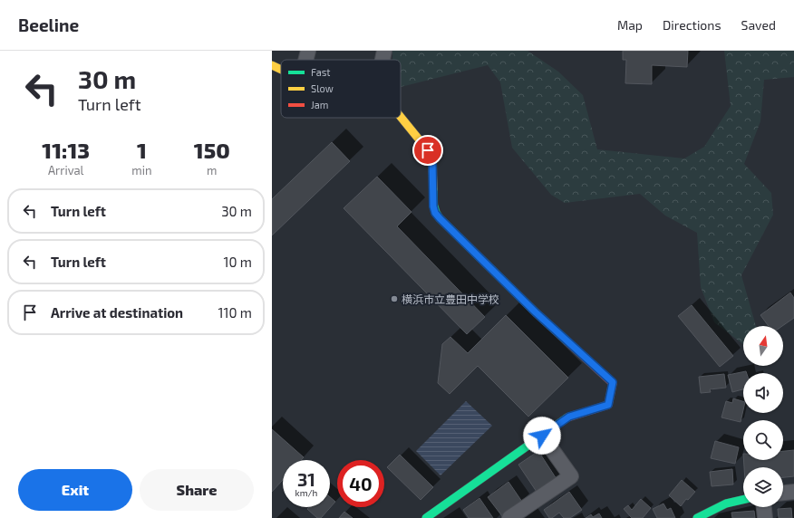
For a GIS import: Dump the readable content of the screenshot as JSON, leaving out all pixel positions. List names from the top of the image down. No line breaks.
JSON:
{"places":["横浜市立豊田中学校"],"legend":["Fast","Slow","Jam"],"north":"top","page":{"header":"Beeline","nav":["Map","Directions","Saved"],"turn":["30 m","Turn left"],"eta":["11:13","Arrival","1","min","150","m"],"list":[{"name":"Turn left","value":"30 m"},{"name":"Turn left","value":"10 m"},{"name":"Arrive at destination","value":"110 m"}],"speed":"31 km/h","limit":"40","buttons":["Exit","Share"]}}
